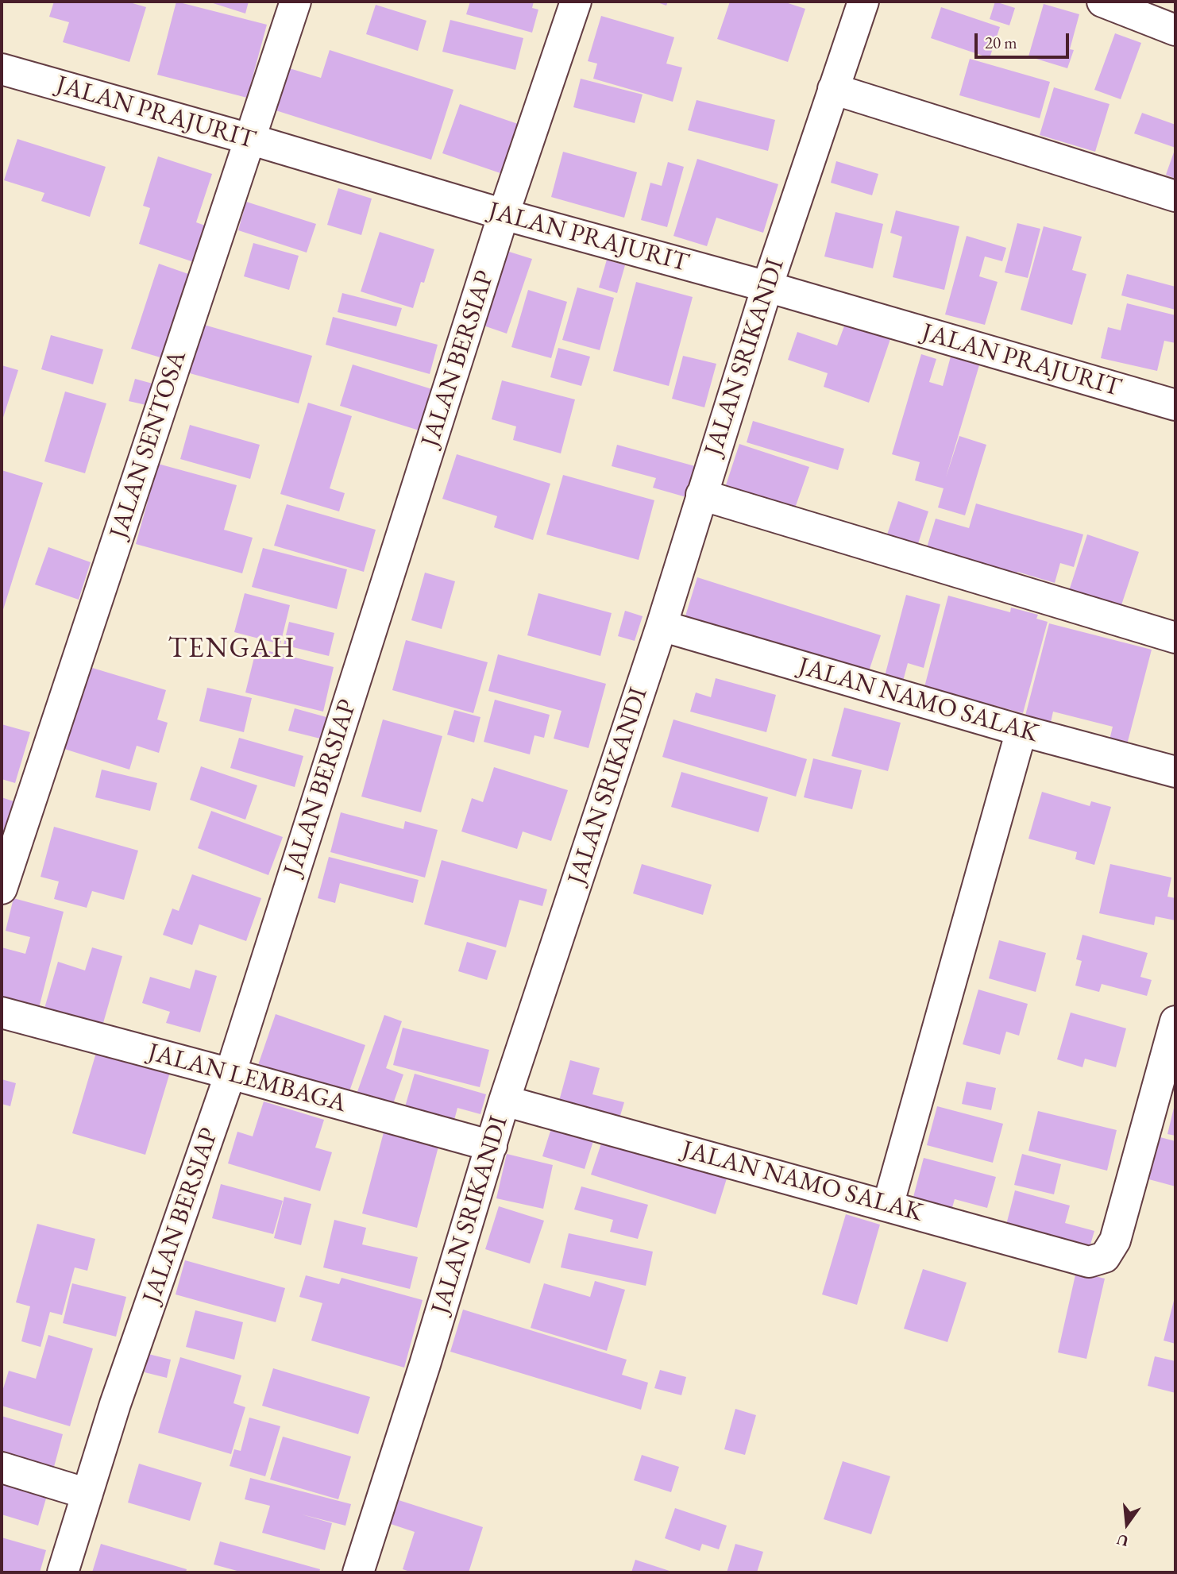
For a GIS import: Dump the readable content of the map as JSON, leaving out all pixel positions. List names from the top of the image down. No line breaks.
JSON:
{"streets":{"street":["JALAN PRAJURIT","JALAN SRIKANDI","JALAN BERSIAP","JALAN SENTOSA","JALAN NAMO SALAK","JALAN LEMBAGA"]},"crossings":[["JALAN PRAJURIT","JALAN SRIKANDI"],["JALAN PRAJURIT","JALAN BERSIAP"],["JALAN PRAJURIT","JALAN SENTOSA"],["JALAN SRIKANDI","JALAN NAMO SALAK"],["JALAN SRIKANDI","JALAN LEMBAGA"],["JALAN BERSIAP","JALAN LEMBAGA"]],"districts":["TENGAH"],"scale_bar":"20 m","north":"bottom"}
